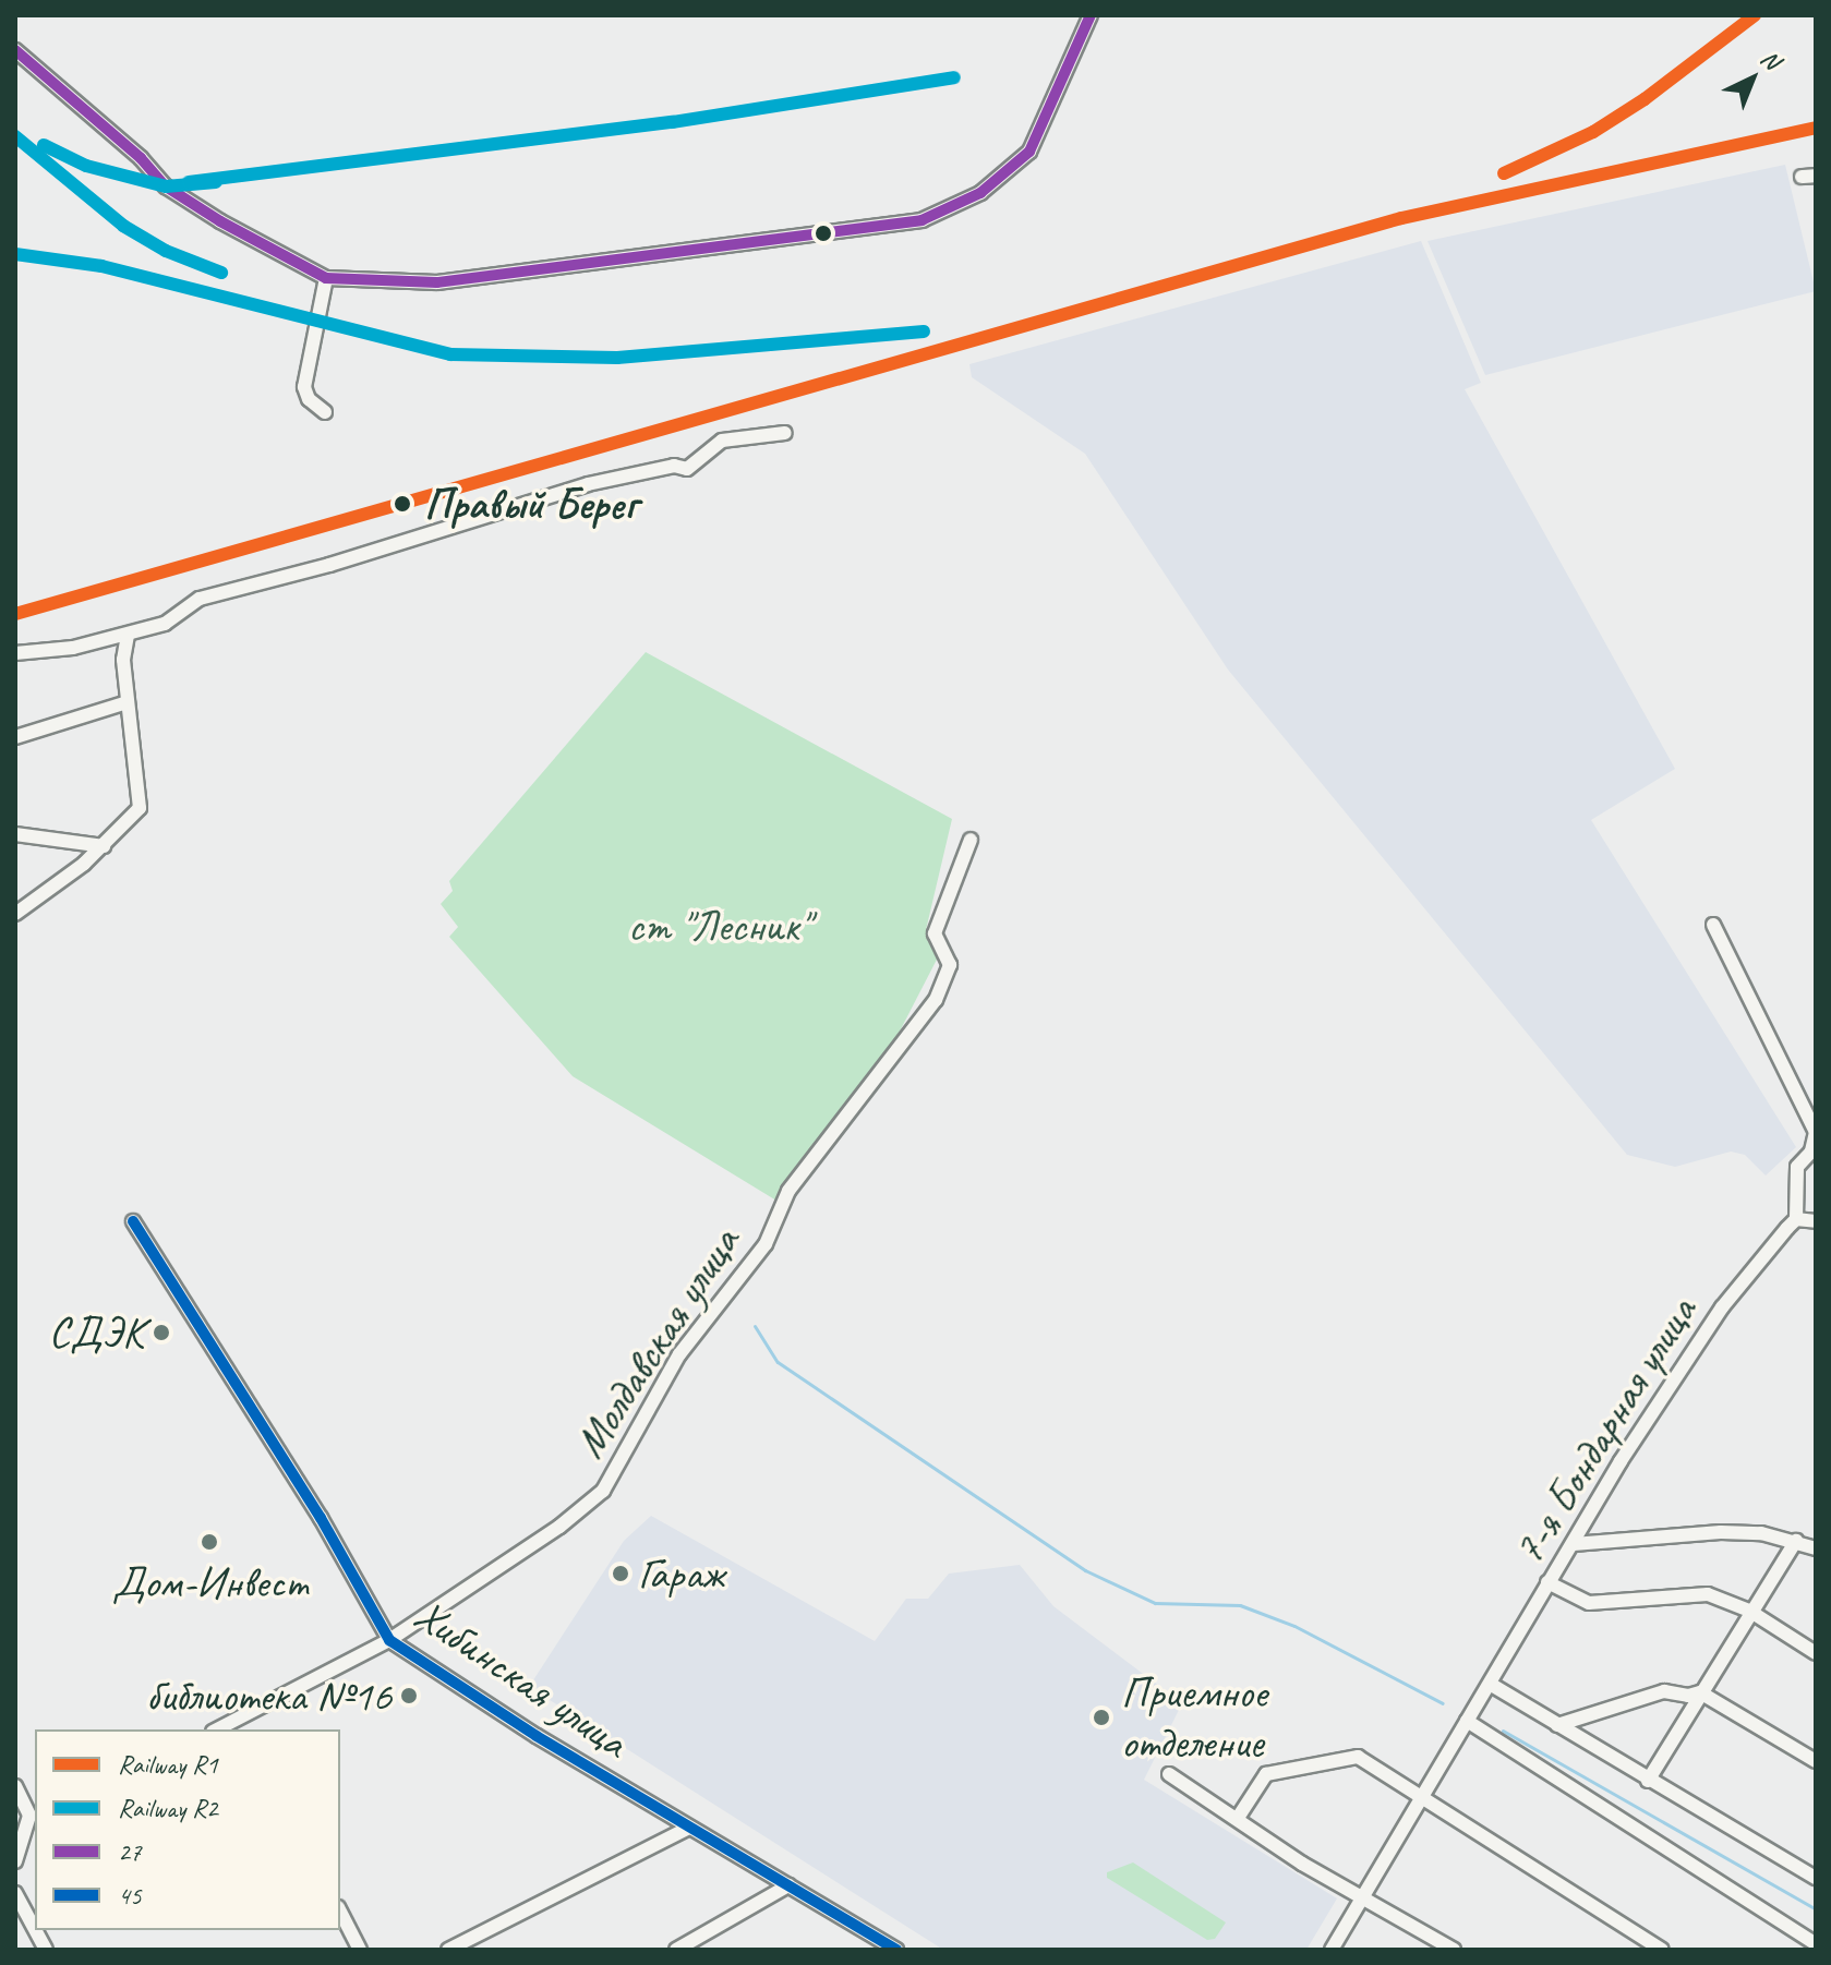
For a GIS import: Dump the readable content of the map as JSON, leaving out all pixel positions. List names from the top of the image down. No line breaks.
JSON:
{"streets":{"street":["Молдавская улица","7-я Бондарная улица","Хибинская улица"]},"crossings":[["Молдавская улица","Хибинская улица"]],"parks":["ст \"Лесник\""],"places":["Правый Берег","СДЭК","Дом-Инвест","Гараж","библиотека №16","Приемное отделение"],"lines":["rail line R1","transit line 27","rail line R2","transit line 45"],"legend":["Railway R1","Railway R2","27","45"],"north":"top right"}
